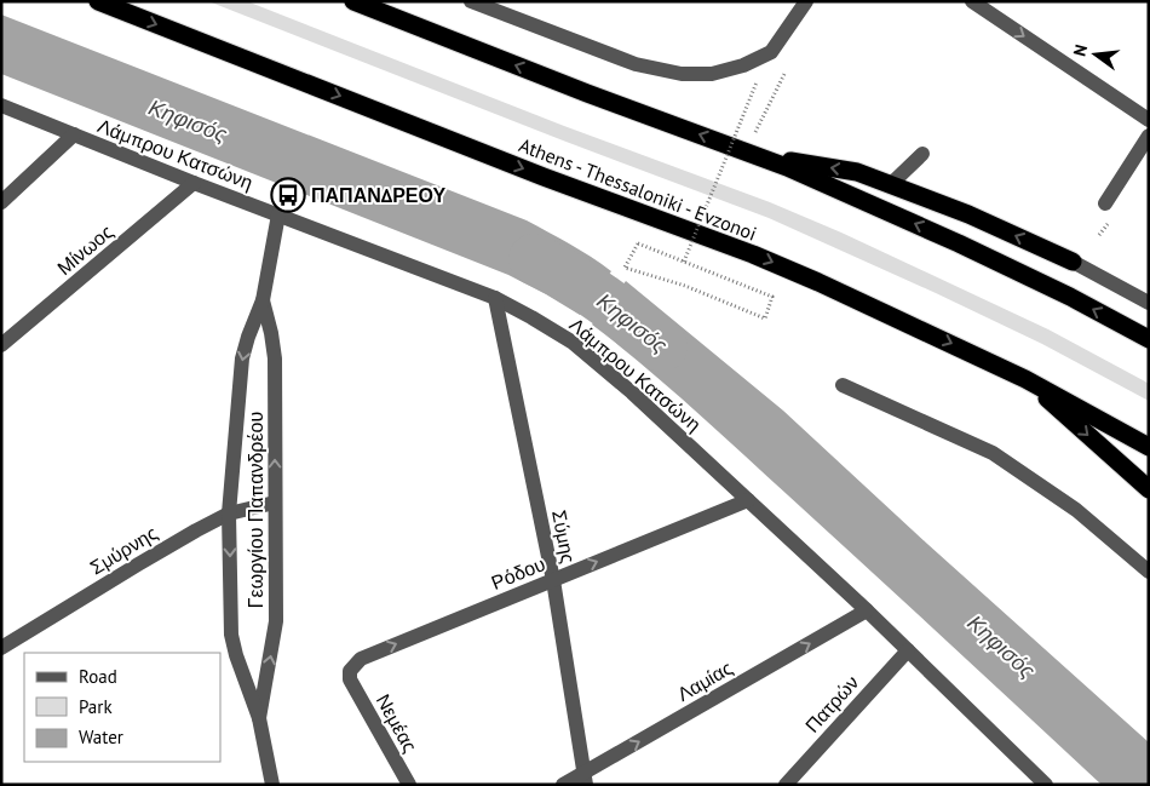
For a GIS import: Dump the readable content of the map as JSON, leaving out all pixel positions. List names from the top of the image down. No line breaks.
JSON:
{"streets":{"highway":["Athens - Thessaloniki - Evzonoi"],"street":["Λάμπρου Κατσώνη","Μίνωος","Γεωργίου Παπανδρέου","Σύμης","Σμύρνης","Ρόδου","Λαμίας","Πατρών","Νεμέας"]},"crossings":[["Λάμπρου Κατσώνη","Μίνωος"],["Λάμπρου Κατσώνη","Γεωργίου Παπανδρέου"],["Λάμπρου Κατσώνη","Σύμης"],["Λάμπρου Κατσώνη","Ρόδου"],["Λάμπρου Κατσώνη","Λαμίας"],["Λάμπρου Κατσώνη","Πατρών"],["Γεωργίου Παπανδρέου","Σμύρνης"],["Σύμης","Ρόδου"],["Σύμης","Λαμίας"],["Ρόδου","Νεμέας"]],"one_way":["Ρόδου","Λαμίας"],"water":["Κηφισός"],"places":{"bus stop":["ΠΑΠΑΝΔΡΕΟΥ"]},"legend":["Road","Park","Water"],"north":"left"}
